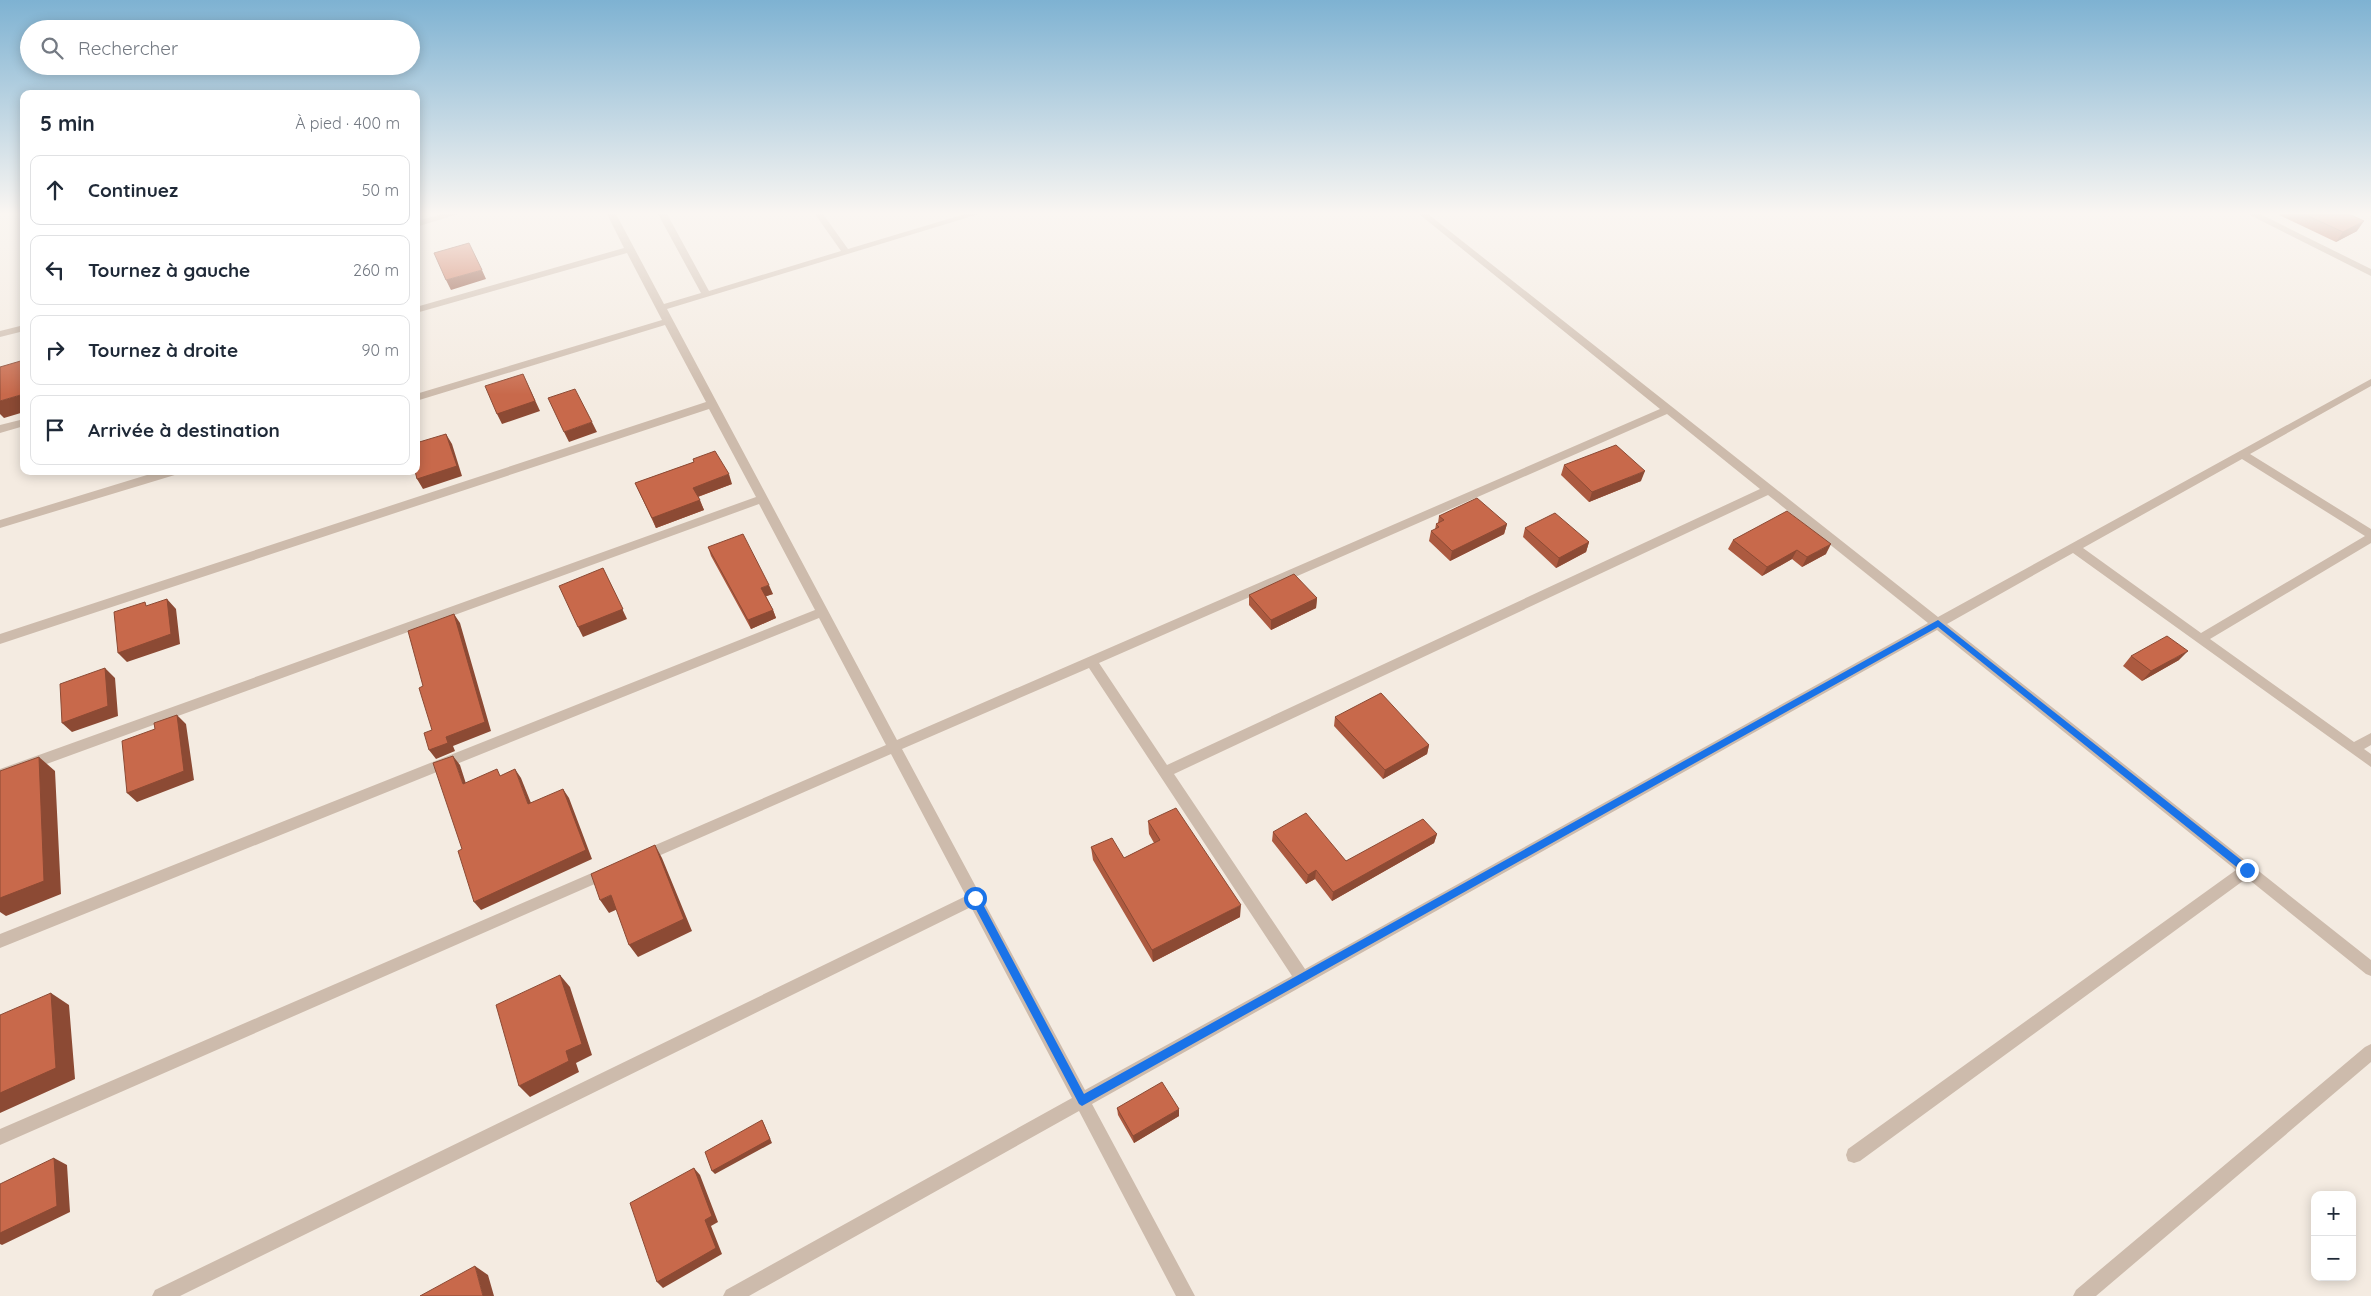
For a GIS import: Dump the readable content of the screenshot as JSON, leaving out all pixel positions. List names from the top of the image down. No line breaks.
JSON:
{"page":{"search":"Rechercher","heading":["5 min","À pied · 400 m"],"list":[["Continuez","50 m"],["Tournez à gauche","260 m"],["Tournez à droite","90 m"],"Arrivée à destination"],"map_buttons":["+","−"]}}
